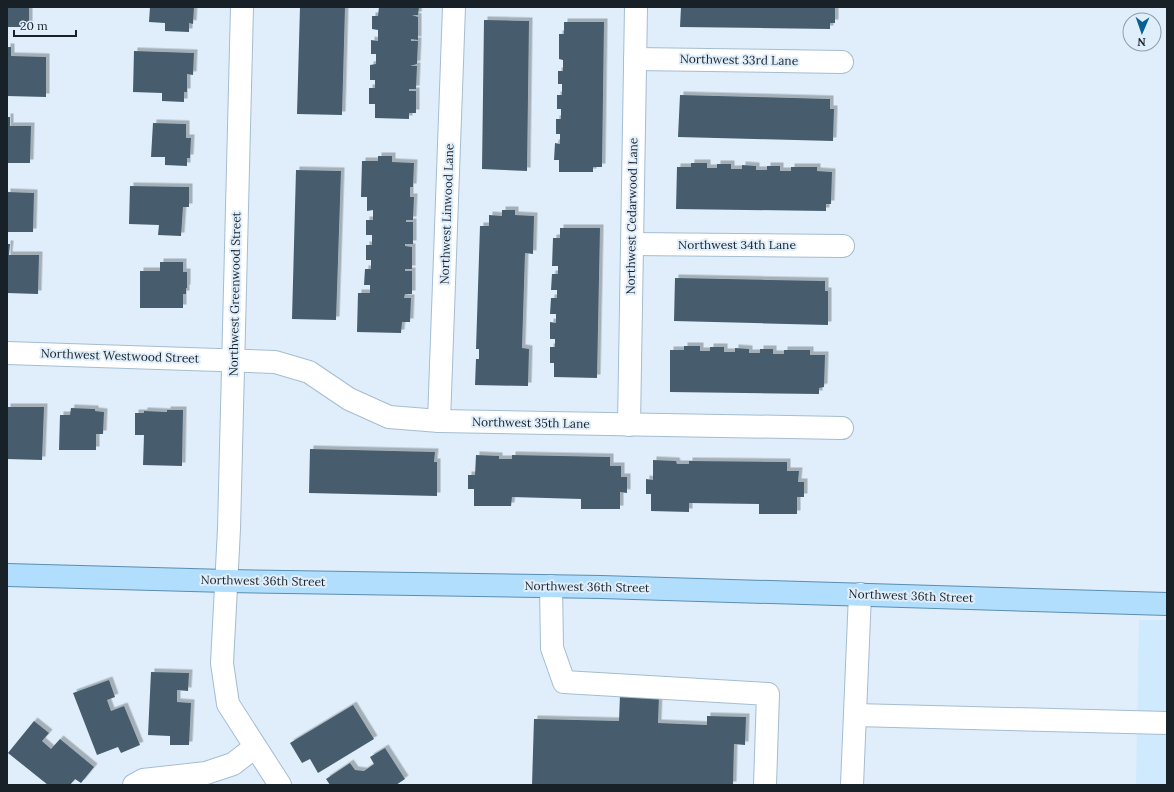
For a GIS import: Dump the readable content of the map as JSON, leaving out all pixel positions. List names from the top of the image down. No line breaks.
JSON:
{"streets":{"main road":["Northwest 36th Street"],"street":["Northwest 33rd Lane","Northwest Linwood Lane","Northwest Cedarwood Lane","Northwest 34th Lane","Northwest Greenwood Street","Northwest Westwood Street","Northwest 35th Lane"]},"crossings":[["Northwest 33rd Lane","Northwest Cedarwood Lane"],["Northwest Linwood Lane","Northwest 35th Lane"],["Northwest Cedarwood Lane","Northwest 34th Lane"],["Northwest Cedarwood Lane","Northwest 35th Lane"],["Northwest Greenwood Street","Northwest Westwood Street"],["Northwest Greenwood Street","Northwest 35th Lane"],["Northwest Greenwood Street","Northwest 36th Street"],["Northwest Westwood Street","Northwest 35th Lane"]],"scale_bar":"20 m","north":"bottom"}
